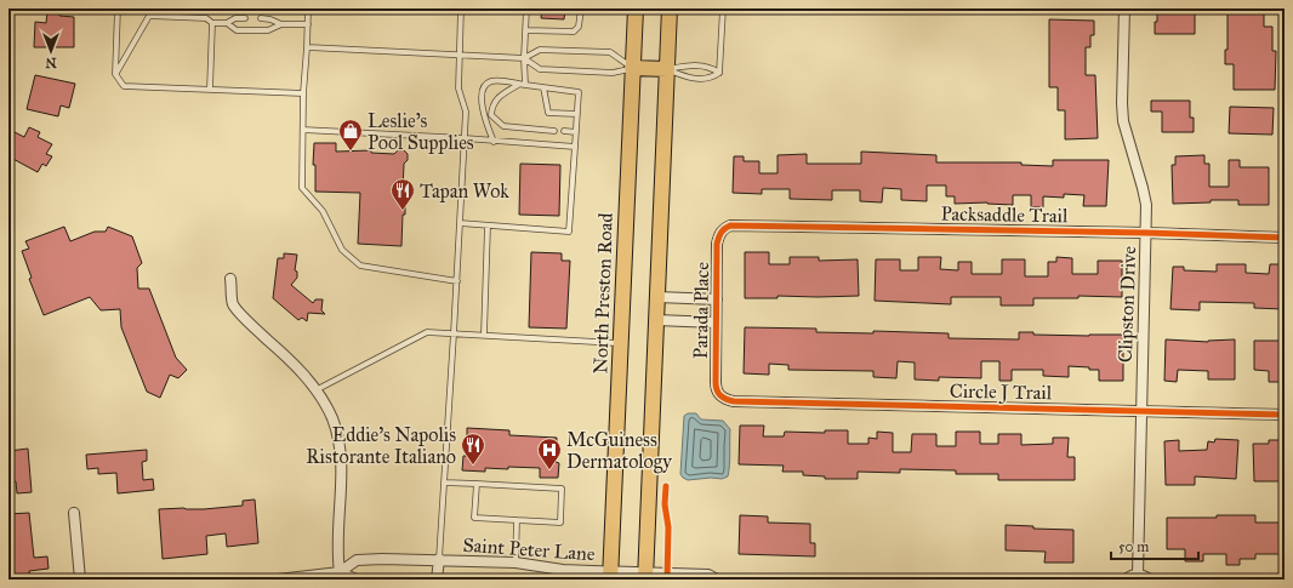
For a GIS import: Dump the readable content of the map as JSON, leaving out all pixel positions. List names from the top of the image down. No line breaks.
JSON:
{"streets":{"main road":["North Preston Road"],"street":["Packsaddle Trail","Clipston Drive","Parada Place","Circle J Trail","Saint Peter Lane"]},"crossings":[["Packsaddle Trail","Clipston Drive"],["Packsaddle Trail","Parada Place"],["North Preston Road","Saint Peter Lane"],["Clipston Drive","Circle J Trail"],["Parada Place","Circle J Trail"]],"places":{"shop":["Leslie's Pool Supplies"],"restaurant":["Tapan Wok","Eddie's Napolis Ristorante Italiano"],"hospital":["McGuiness Dermatology"]},"scale_bar":"50 m","north":"bottom"}
